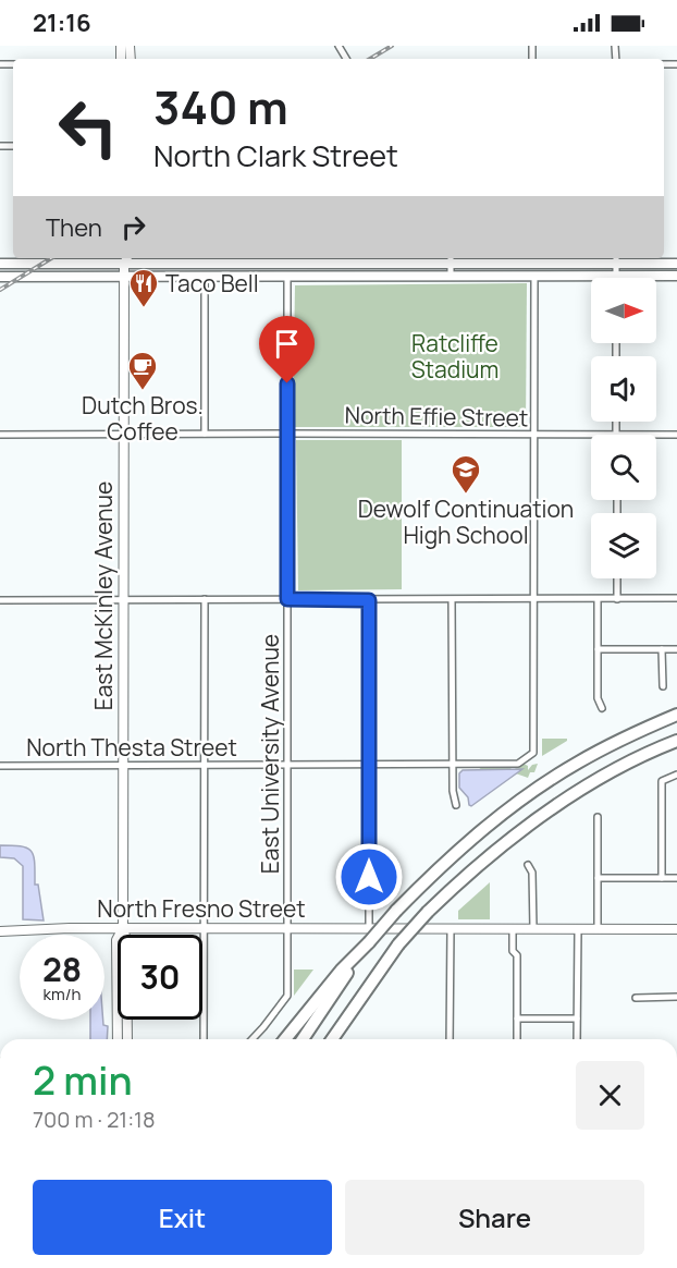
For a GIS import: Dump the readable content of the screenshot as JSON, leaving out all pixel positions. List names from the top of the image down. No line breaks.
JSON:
{"streets":{"main road":["East McKinley Avenue","North Fresno Street"],"street":["North Effie Street","North Thesta Street","East University Avenue"]},"crossings":[["North Effie Street","East McKinley Avenue"],["North Effie Street","East University Avenue"],["East McKinley Avenue","North Thesta Street"],["East McKinley Avenue","North Fresno Street"],["North Thesta Street","East University Avenue"],["East University Avenue","North Fresno Street"]],"parks":["Ratcliffe Stadium"],"places":{"restaurant":["Taco Bell"],"cafe":["Dutch Bros. Coffee"],"school or university":["Dewolf Continuation High School"]},"north":"right","page":{"status":"21:16","turn":["340 m","North Clark Street"],"then":"Then","speed":"28 km/h","limit":"30","heading":["2 min","700 m · 21:18"],"buttons":["Exit","Share"]}}
